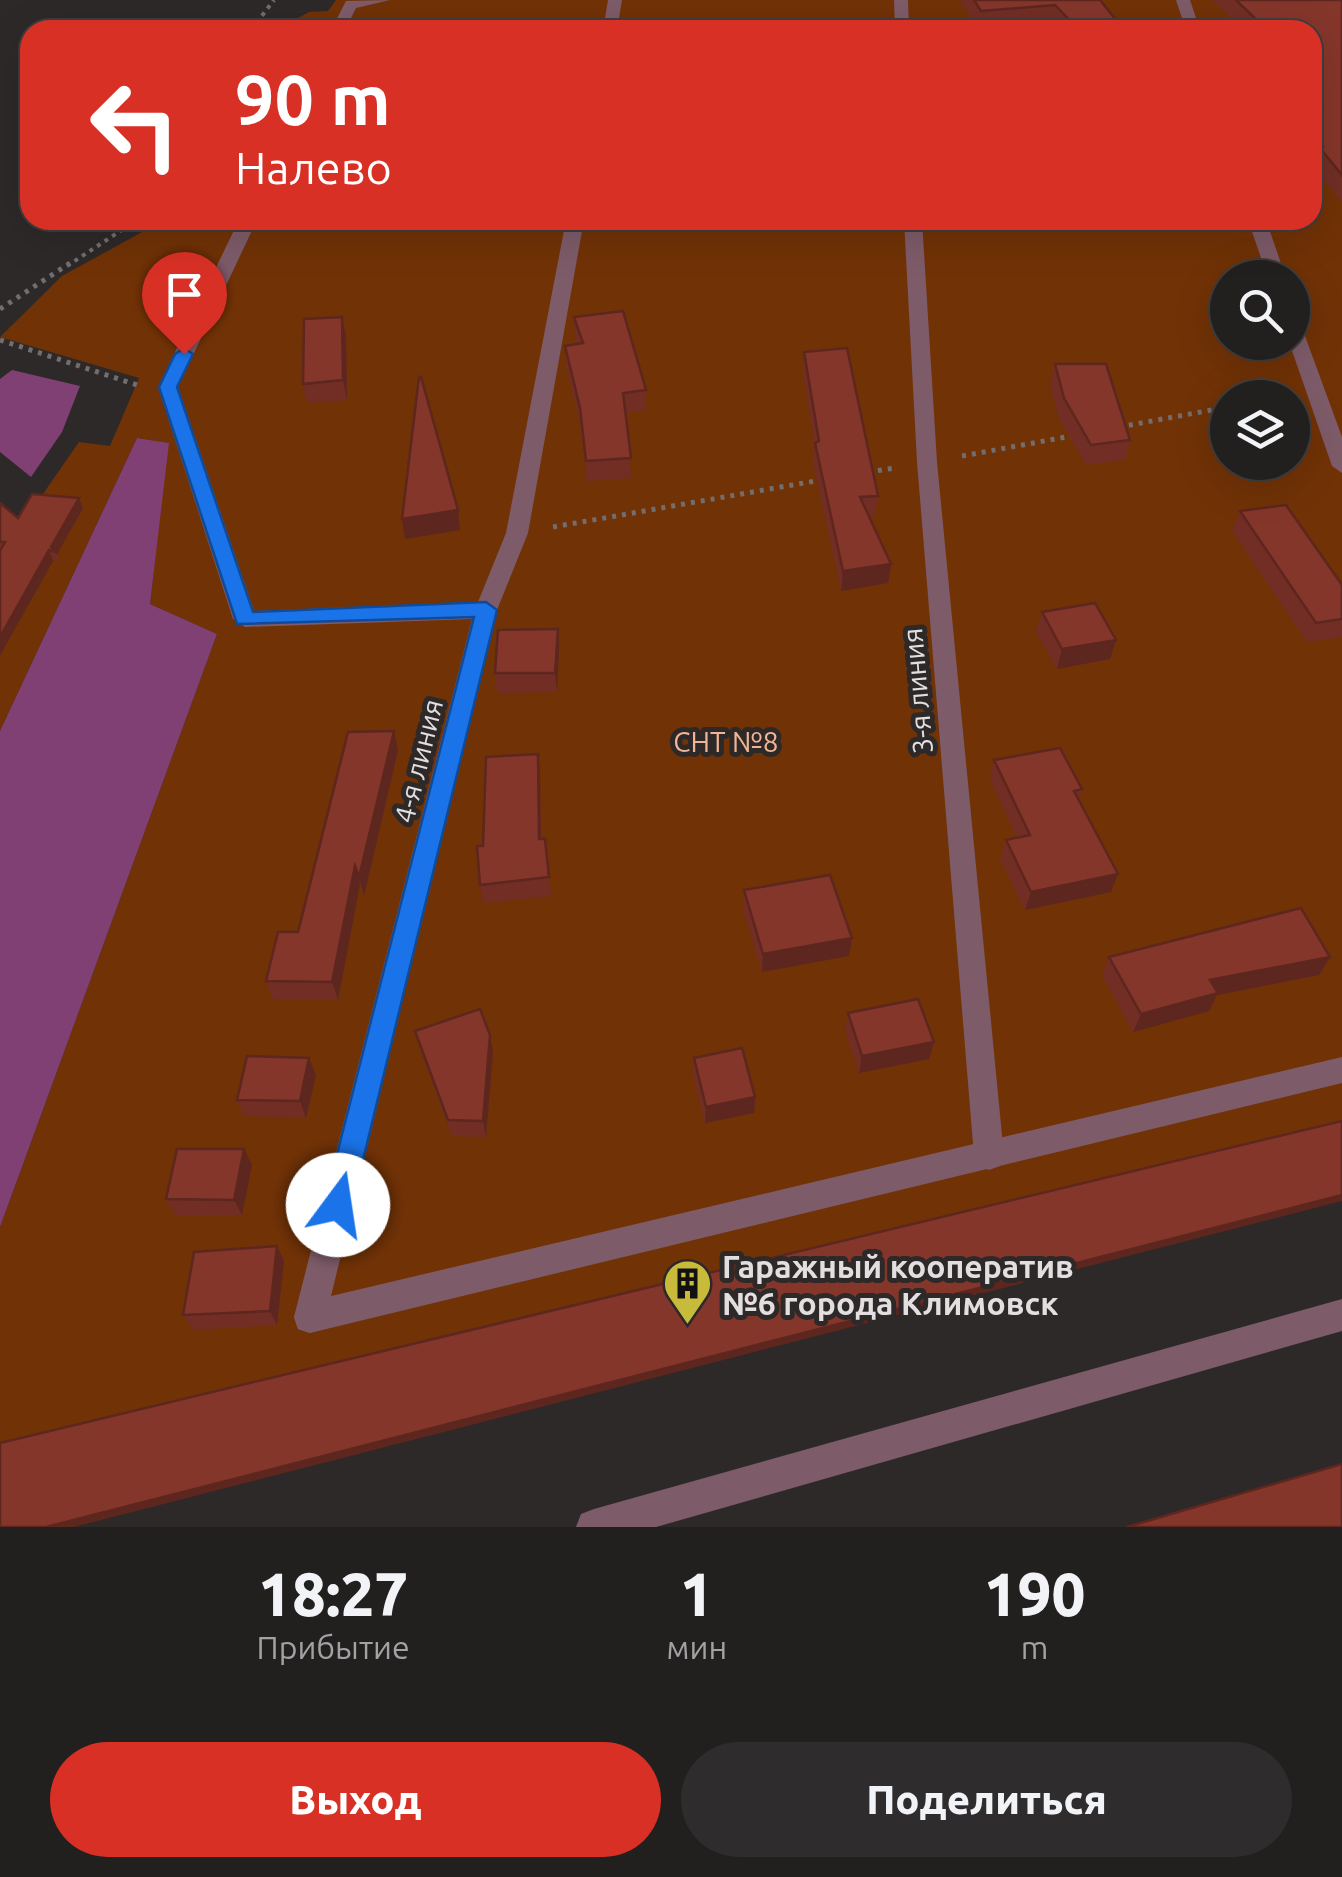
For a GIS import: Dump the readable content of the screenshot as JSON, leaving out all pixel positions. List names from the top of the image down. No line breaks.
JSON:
{"streets":{"street":["3-я линия","4-я линия"]},"crossings":[["3-я линия","4-я линия"]],"parks":["СНТ №8"],"places":{"building":["Гаражный кооператив №6 города Климовск"]},"page":{"turn":["90 m","Налево"],"eta":["18:27","Прибытие","1","мин","190","m"],"buttons":["Выход","Поделиться"]}}
